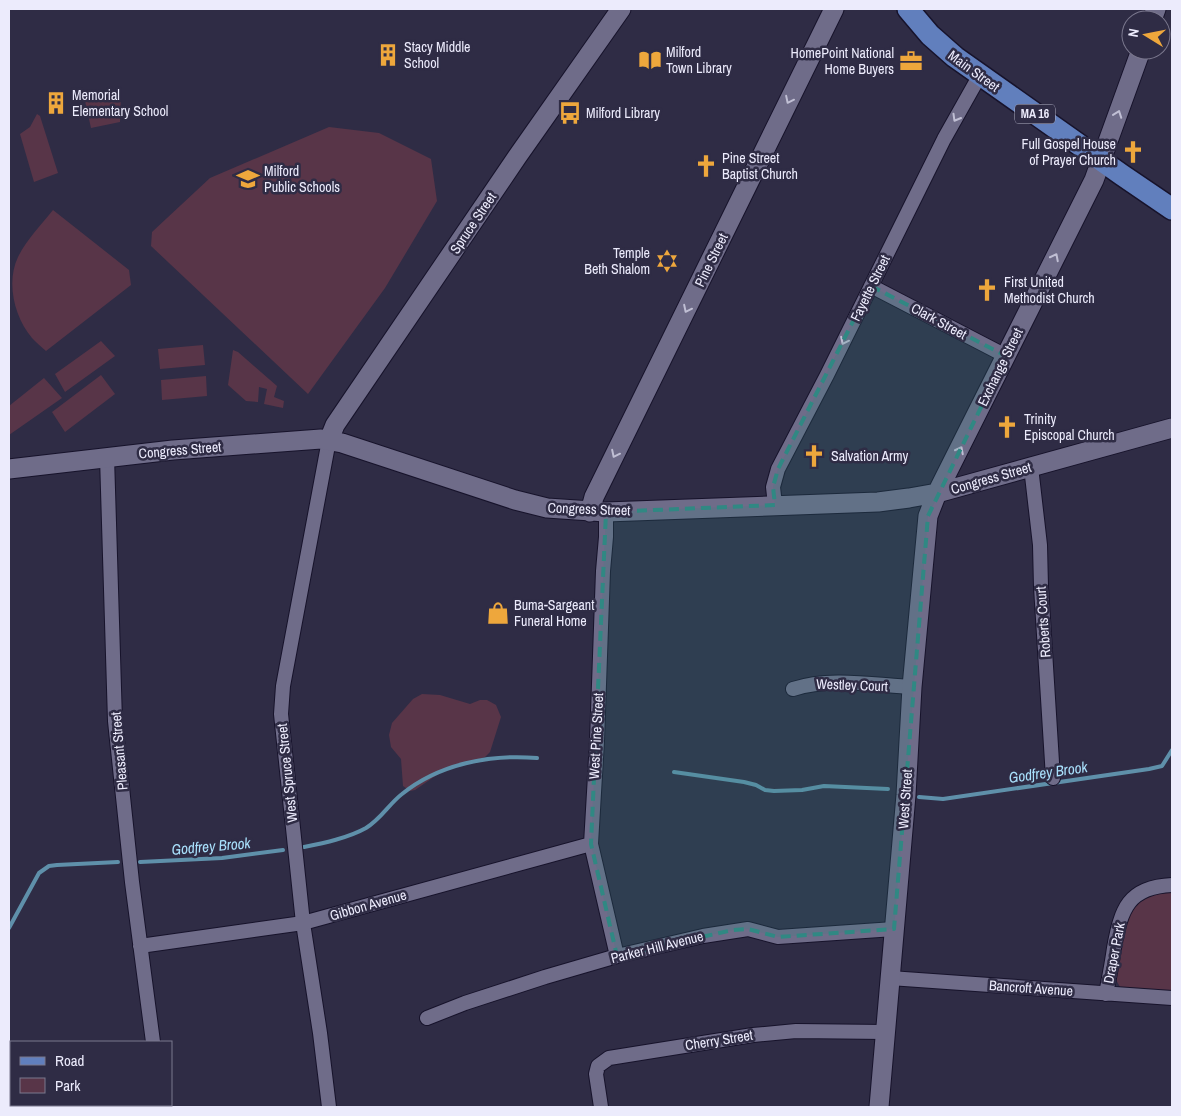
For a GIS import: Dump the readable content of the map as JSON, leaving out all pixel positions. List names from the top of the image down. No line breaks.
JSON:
{"streets":{"main road":["Main Street","MA 16"],"street":["Spruce Street","Pine Street","Fayette Street","Clark Street","Exchange Street","Congress Street","Roberts Court","Westley Court","West Pine Street","Pleasant Street","West Spruce Street","West Street","Gibbon Avenue","Parker Hill Avenue","Draper Park","Bancroft Avenue","Cherry Street"]},"crossings":[["Main Street","Fayette Street"],["Main Street","Exchange Street"],["Spruce Street","Congress Street"],["Spruce Street","West Spruce Street"],["Pine Street","Congress Street"],["Pine Street","West Pine Street"],["Fayette Street","Clark Street"],["Fayette Street","Congress Street"],["Clark Street","Exchange Street"],["Exchange Street","Congress Street"],["Exchange Street","West Street"],["Congress Street","Roberts Court"],["Congress Street","West Pine Street"],["Congress Street","Pleasant Street"],["Congress Street","West Spruce Street"],["Congress Street","West Street"],["Westley Court","West Street"],["West Pine Street","Gibbon Avenue"],["West Pine Street","Parker Hill Avenue"],["Pleasant Street","Gibbon Avenue"],["West Spruce Street","Gibbon Avenue"],["West Street","Parker Hill Avenue"],["West Street","Bancroft Avenue"],["West Street","Cherry Street"],["Draper Park","Bancroft Avenue"]],"one_way":["Pine Street","Fayette Street","Exchange Street"],"water":["Godfrey Brook"],"places":{"building":["Stacy Middle School","Memorial Elementary School"],"library":["Milford Town Library"],"office":["HomePoint National Home Buyers"],"bus stop":["Milford Library"],"church":["Full Gospel House of Prayer Church","Pine Street Baptist Church","First United Methodist Church","Trinity Episcopal Church","Salvation Army"],"school or university":["Milford Public Schools"],"synagogue":["Temple Beth Shalom"],"shop":["Buma-Sargeant Funeral Home"]},"legend":["Road","Park"],"north":"left"}
